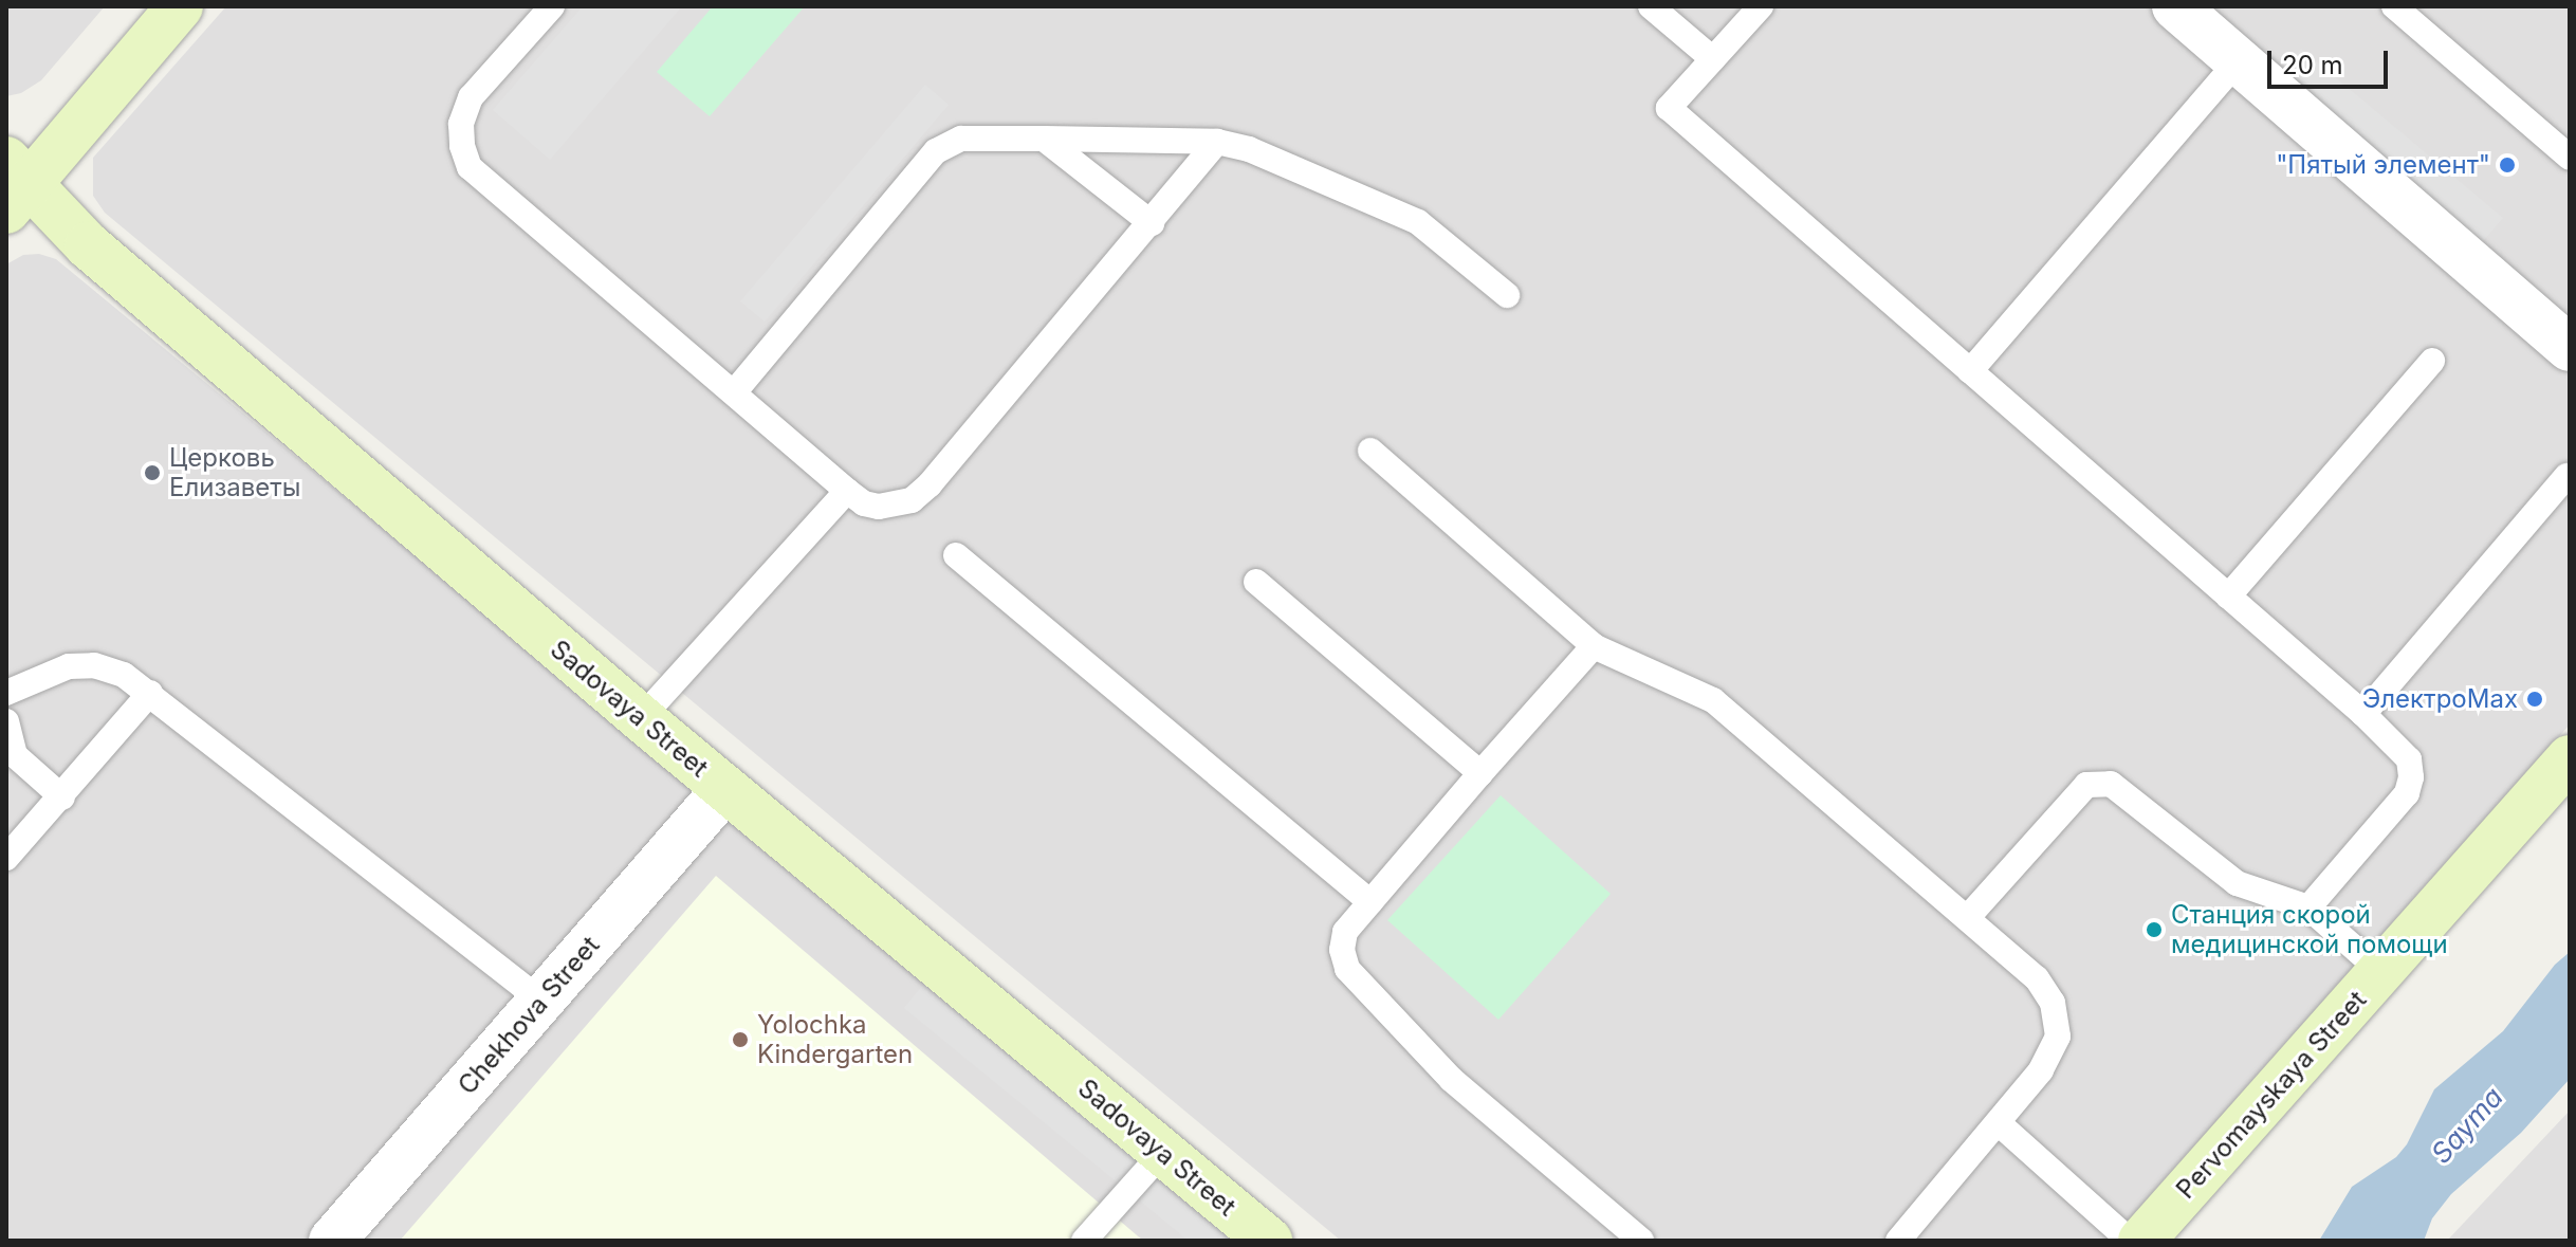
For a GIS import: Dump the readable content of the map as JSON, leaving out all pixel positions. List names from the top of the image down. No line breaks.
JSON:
{"streets":{"street":["Sadovaya Street","Chekhova Street","Pervomayskaya Street"]},"crossings":[["Sadovaya Street","Chekhova Street"]],"water":["Sayma"],"places":["\"Пятый элемент\"","Церковь Елизаветы","ЭлектроMax","Станция скорой медицинской помощи","Yolochka Kindergarten"],"scale_bar":"20 m"}
